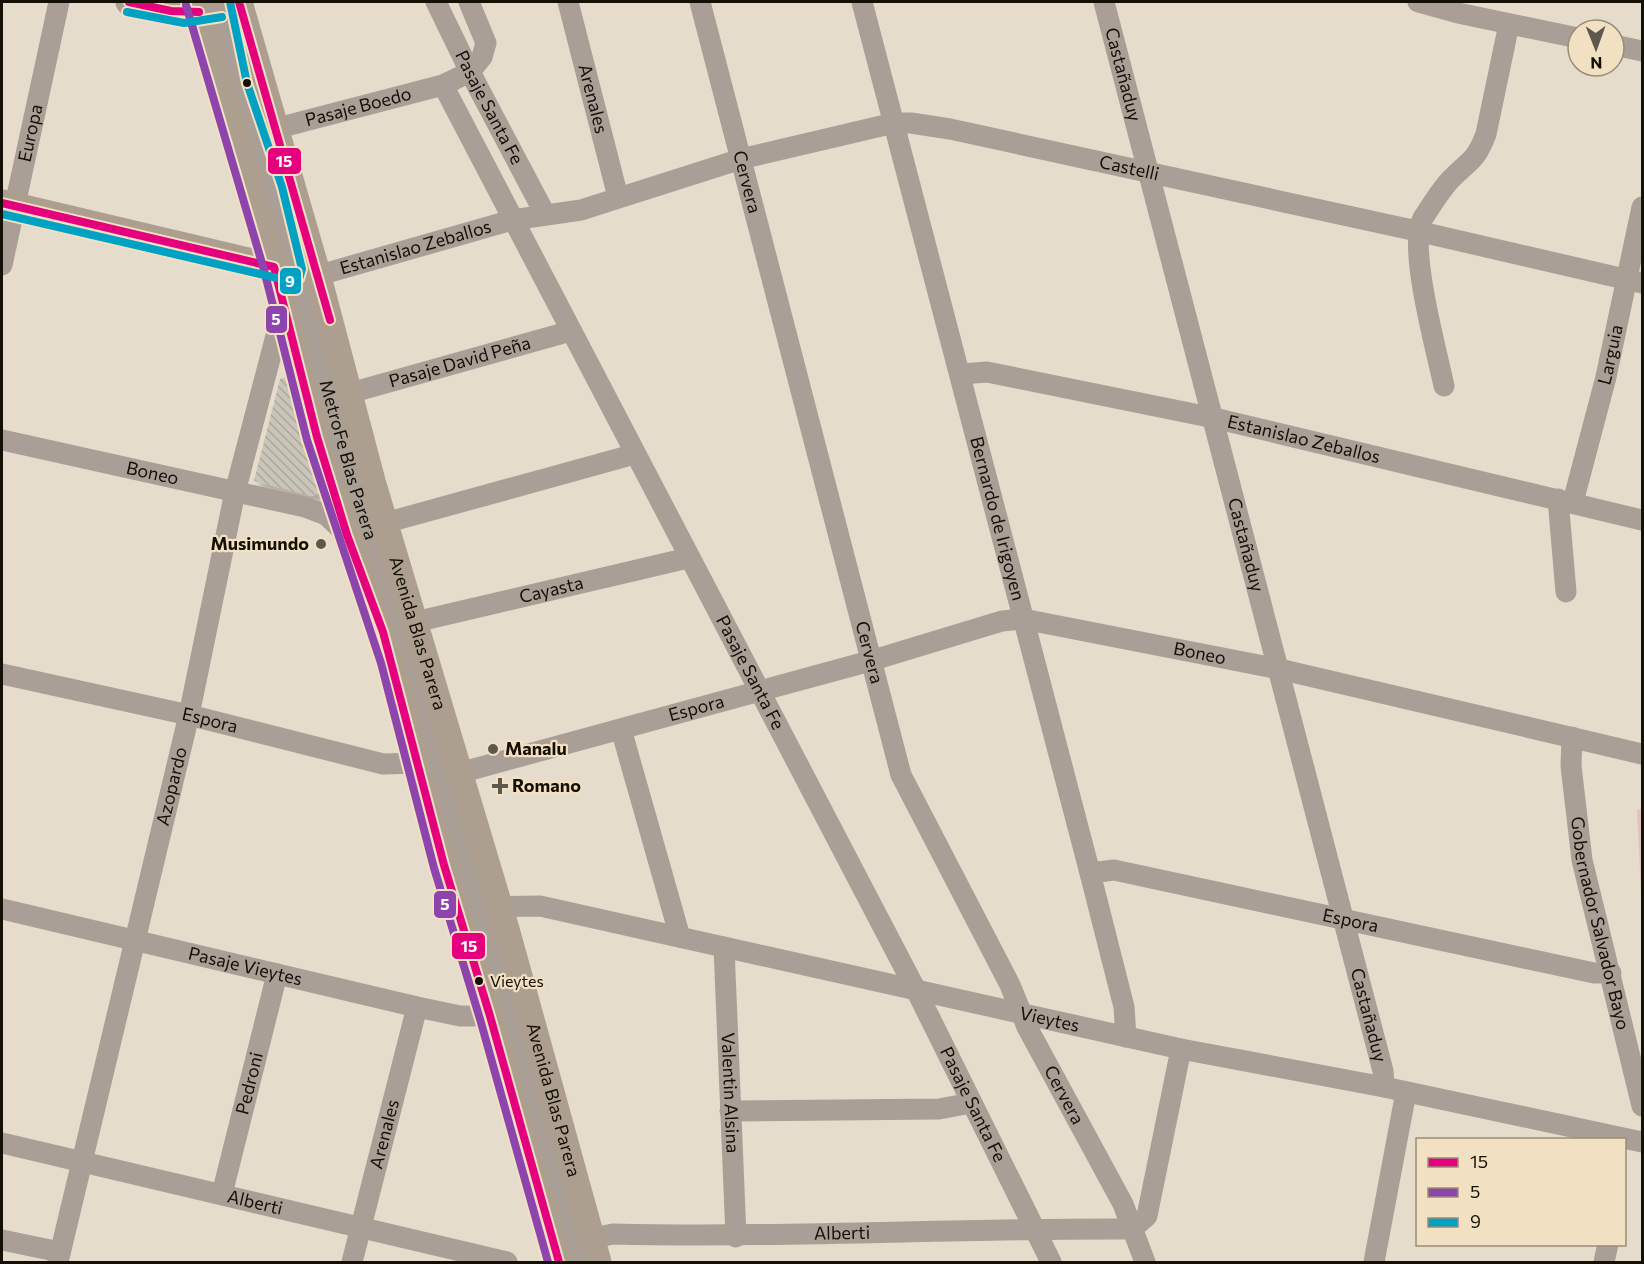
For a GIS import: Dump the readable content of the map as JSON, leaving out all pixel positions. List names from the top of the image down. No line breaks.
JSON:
{"streets":{"main road":["Estanislao Zeballos","Avenida Blas Parera"],"street":["Castañaduy","Arenales","Pasaje Boedo","Pasaje Santa Fe","Europa","Castelli","Cervera","Larguia","Pasaje David Peña","MetroFe Blas Parera","Boneo","Bernardo de Irigoyen","Cayasta","Espora","Azopardo","Gobernador Salvador Bayo","Pasaje Vieytes","Vieytes","Pedroni","Valentin Alsina","Alberti"]},"crossings":[["Castañaduy","Castelli"],["Castañaduy","Estanislao Zeballos"],["Castañaduy","Boneo"],["Castañaduy","Espora"],["Castañaduy","Vieytes"],["Arenales","Castelli"],["Arenales","Estanislao Zeballos"],["Arenales","Pasaje Vieytes"],["Arenales","Alberti"],["Pasaje Boedo","Pasaje Santa Fe"],["Pasaje Boedo","Avenida Blas Parera"],["Pasaje Santa Fe","Estanislao Zeballos"],["Pasaje Santa Fe","Pasaje David Peña"],["Pasaje Santa Fe","Boneo"],["Pasaje Santa Fe","Cayasta"],["Pasaje Santa Fe","Espora"],["Pasaje Santa Fe","Vieytes"],["Pasaje Santa Fe","Alberti"],["Europa","Estanislao Zeballos"],["Castelli","Cervera"],["Castelli","Estanislao Zeballos"],["Castelli","Larguia"],["Castelli","Bernardo de Irigoyen"],["Cervera","Boneo"],["Cervera","Vieytes"],["Cervera","Alberti"],["Estanislao Zeballos","Larguia"],["Estanislao Zeballos","MetroFe Blas Parera"],["Estanislao Zeballos","Bernardo de Irigoyen"],["Estanislao Zeballos","Avenida Blas Parera"],["Pasaje David Peña","Avenida Blas Parera"],["MetroFe Blas Parera","Boneo"],["MetroFe Blas Parera","Avenida Blas Parera"],["MetroFe Blas Parera","Vieytes"],["Boneo","Bernardo de Irigoyen"],["Boneo","Avenida Blas Parera"],["Boneo","Espora"],["Boneo","Azopardo"],["Boneo","Gobernador Salvador Bayo"],["Bernardo de Irigoyen","Espora"],["Bernardo de Irigoyen","Vieytes"],["Cayasta","Avenida Blas Parera"],["Avenida Blas Parera","Espora"],["Avenida Blas Parera","Azopardo"],["Avenida Blas Parera","Pasaje Vieytes"],["Avenida Blas Parera","Vieytes"],["Avenida Blas Parera","Alberti"],["Espora","Azopardo"],["Espora","Gobernador Salvador Bayo"],["Azopardo","Pasaje Vieytes"],["Azopardo","Alberti"],["Pasaje Vieytes","Pedroni"],["Vieytes","Valentin Alsina"],["Pedroni","Alberti"],["Valentin Alsina","Alberti"]],"places":{"other":["Musimundo","Manalu","Vieytes"],"health":["Romano"]},"lines":["transit line 15","transit line 9","transit line 5"],"legend":["15","5","9"],"north":"bottom"}
